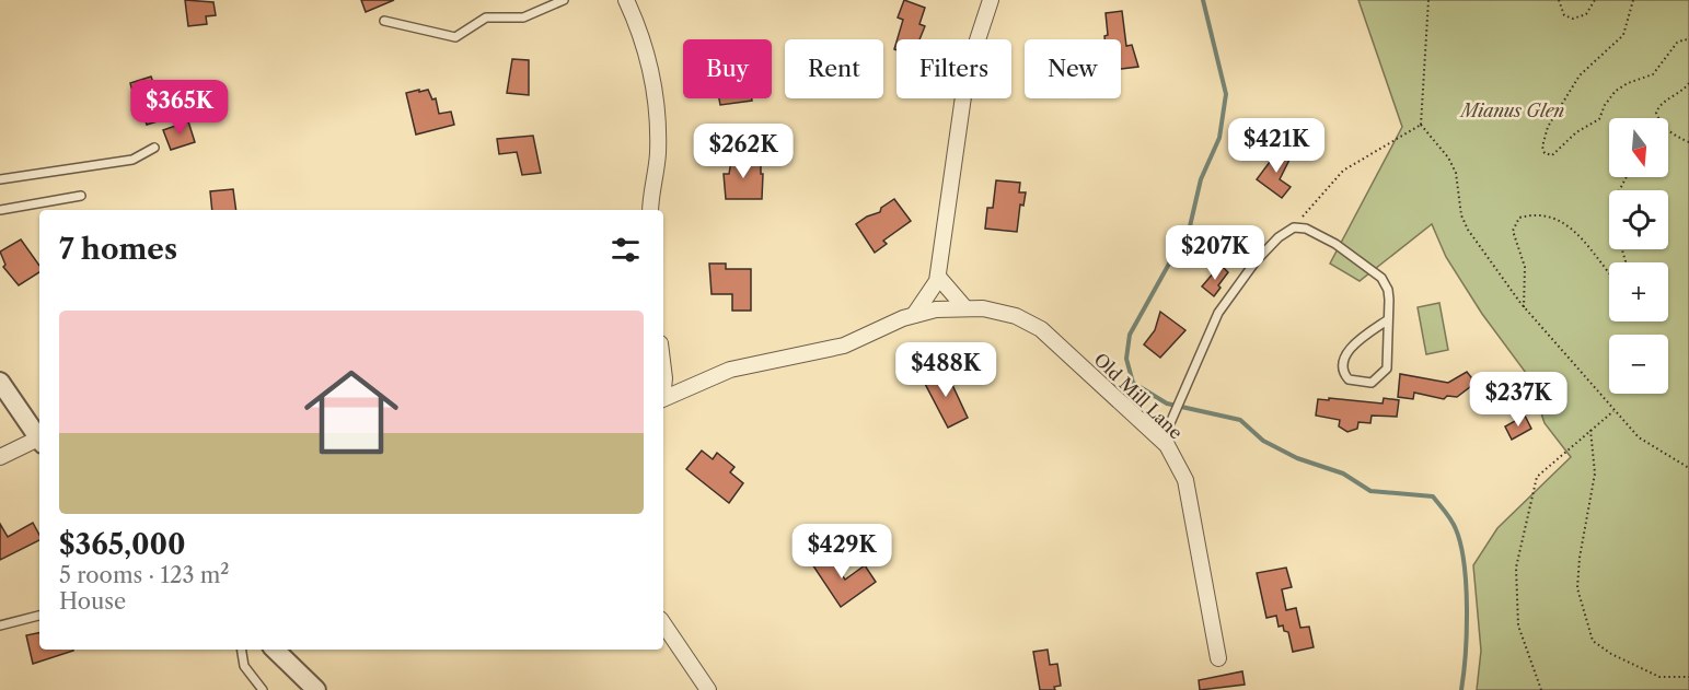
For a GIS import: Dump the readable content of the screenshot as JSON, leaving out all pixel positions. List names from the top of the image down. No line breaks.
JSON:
{"streets":{"street":["Old Mill Lane"]},"parks":["Mianus Glen"],"north":"bottom","page":{"chip":["Buy","Rent","Filters","New"],"price":["$365K","$421K","$262K","$207K","$488K","$237K","$429K"],"map_buttons":["+","−"],"heading":"7 homes","list":[{"name":"$365,000","note":"5 rooms · 123 m² · House"}]}}
